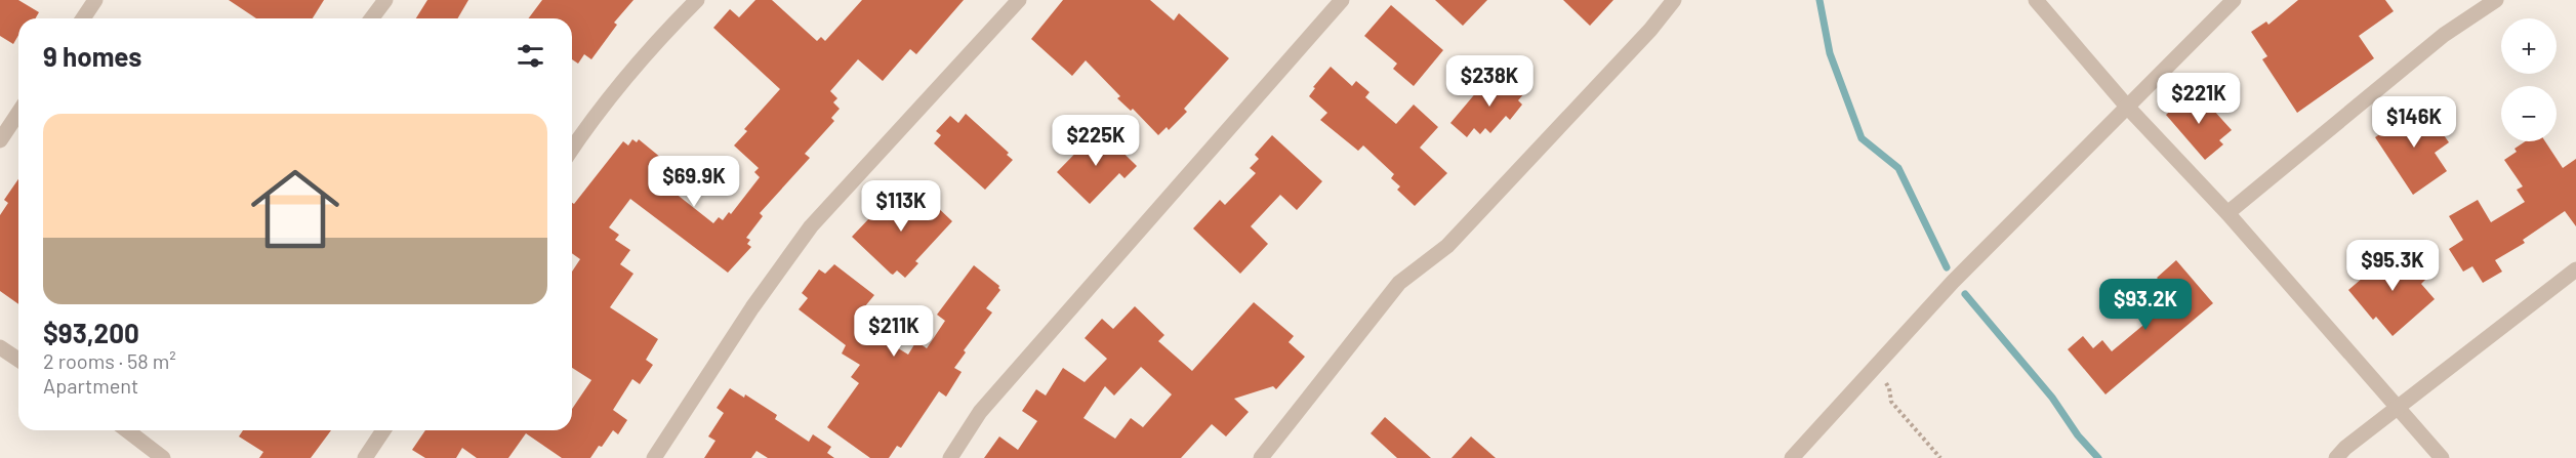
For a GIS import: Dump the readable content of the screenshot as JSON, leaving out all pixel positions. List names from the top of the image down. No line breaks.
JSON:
{"page":{"map_buttons":["+","−"],"heading":"9 homes","price":["$238K","$221K","$146K","$225K","$69.9K","$113K","$95.3K","$93.2K","$211K"],"list":[{"name":"$93,200","note":"2 rooms · 58 m² · Apartment"}]}}
